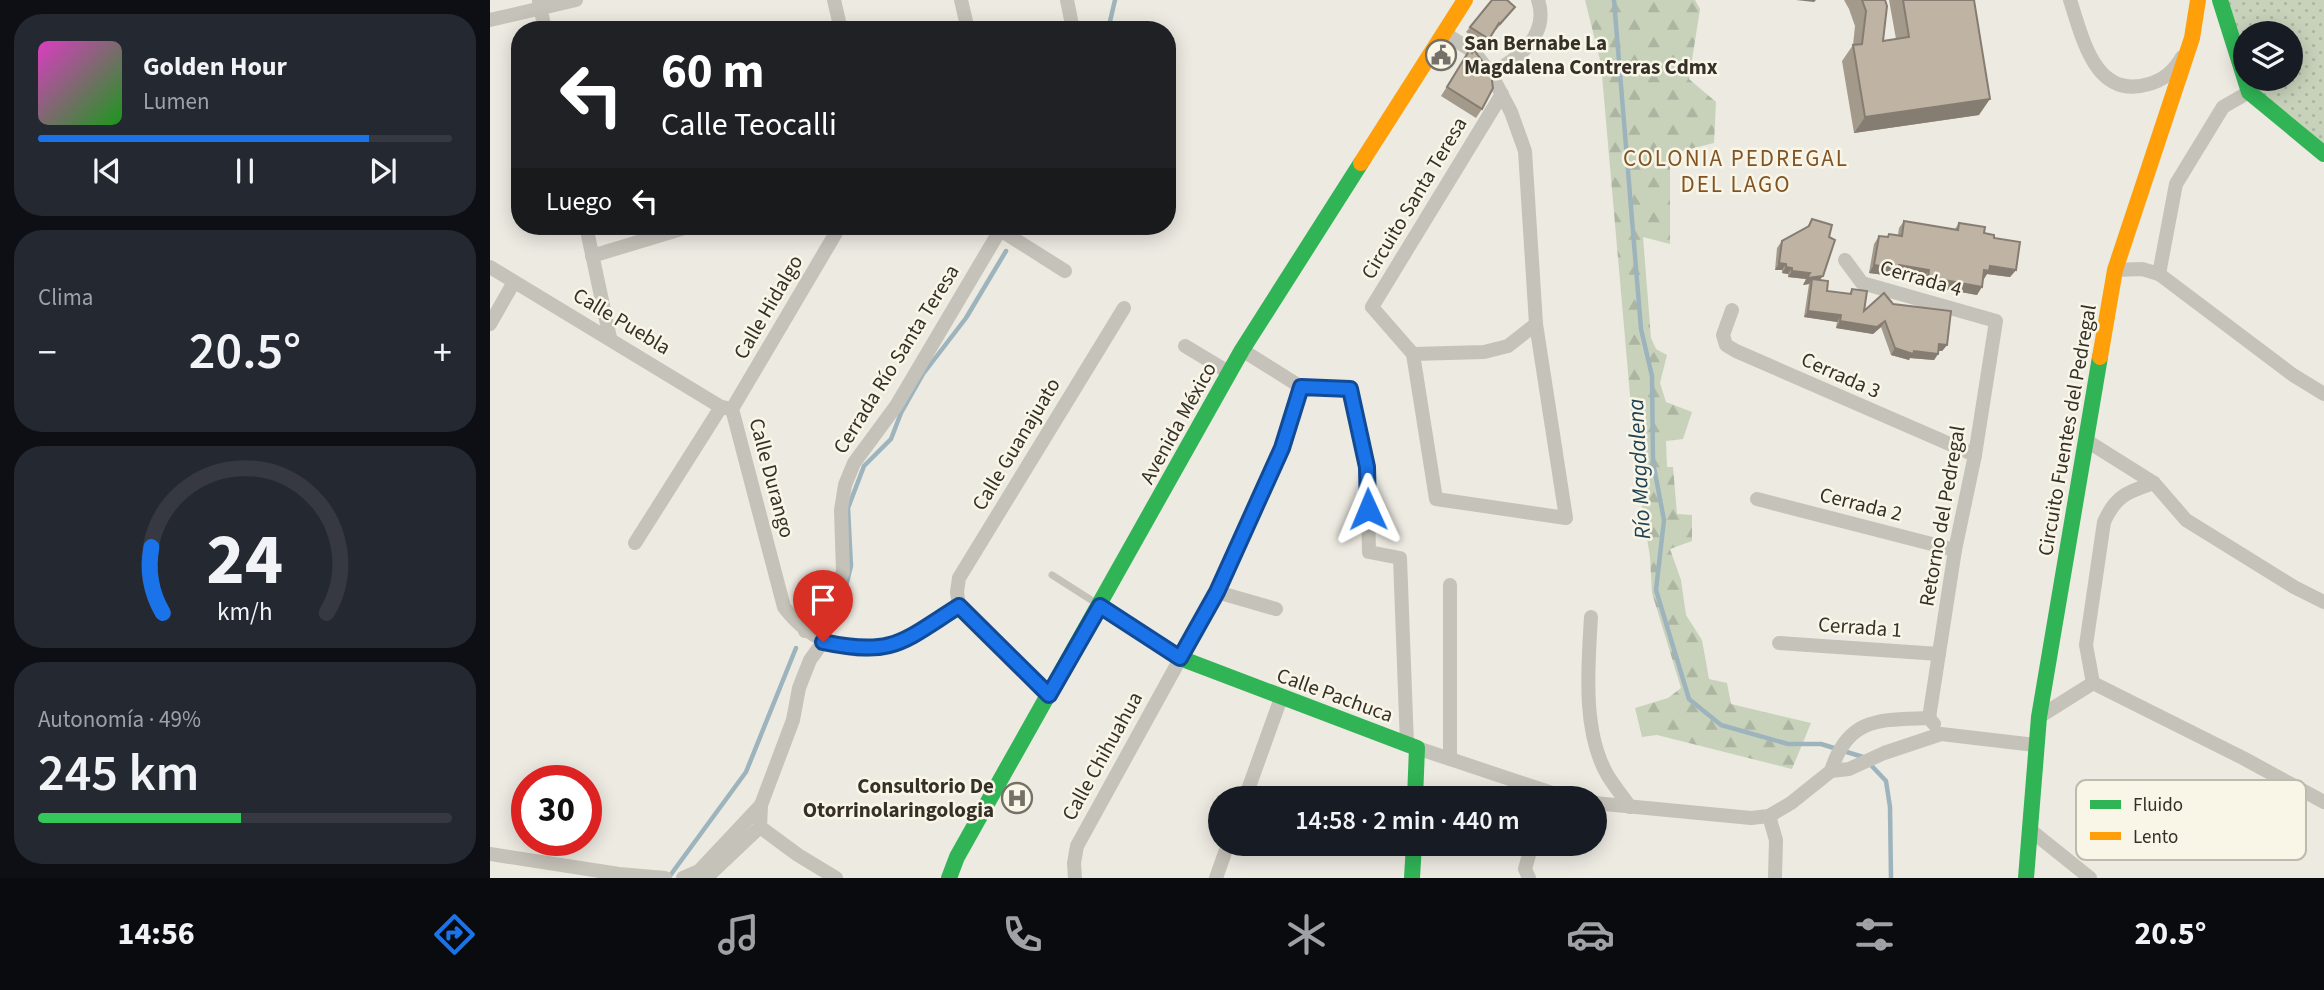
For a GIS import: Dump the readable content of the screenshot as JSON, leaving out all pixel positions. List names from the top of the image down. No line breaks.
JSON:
{"streets":{"street":["Circuito Santa Teresa","Cerrada 4","Calle Hidalgo","Calle Puebla","Cerrada Río Santa Teresa","Cerrada 3","Avenida México","Circuito Fuentes del Pedregal","Calle Guanajuato","Calle Durango","Cerrada 2","Retorno del Pedregal","Cerrada 1","Calle Pachuca","Calle Chihuahua"]},"crossings":[["Cerrada 4","Retorno del Pedregal"],["Calle Hidalgo","Calle Puebla"],["Calle Hidalgo","Calle Durango"],["Calle Puebla","Calle Durango"],["Cerrada Río Santa Teresa","Calle Durango"],["Cerrada 3","Retorno del Pedregal"],["Avenida México","Calle Pachuca"],["Calle Guanajuato","Calle Durango"],["Cerrada 2","Retorno del Pedregal"],["Retorno del Pedregal","Cerrada 1"],["Calle Pachuca","Calle Chihuahua"]],"districts":["COLONIA PEDREGAL DEL LAGO"],"water":["Río Magdalena"],"places":{"public building":["San Bernabe La Magdalena Contreras Cdmx"],"hospital":["Consultorio De Otorrinolaringologia"]},"legend":["Fluido","Lento"],"page":{"turn":["60 m","Calle Teocalli"],"song":["Golden Hour","Lumen"],"then":"Luego","tile":["Clima",["Autonomía · 49%","245 km"]],"heat":["−","20.5°","+"],"limit":"30","trip":"14:58 · 2 min · 440 m","tabs":["14:56","20.5°"],"gauge":["24","km/h"]}}
